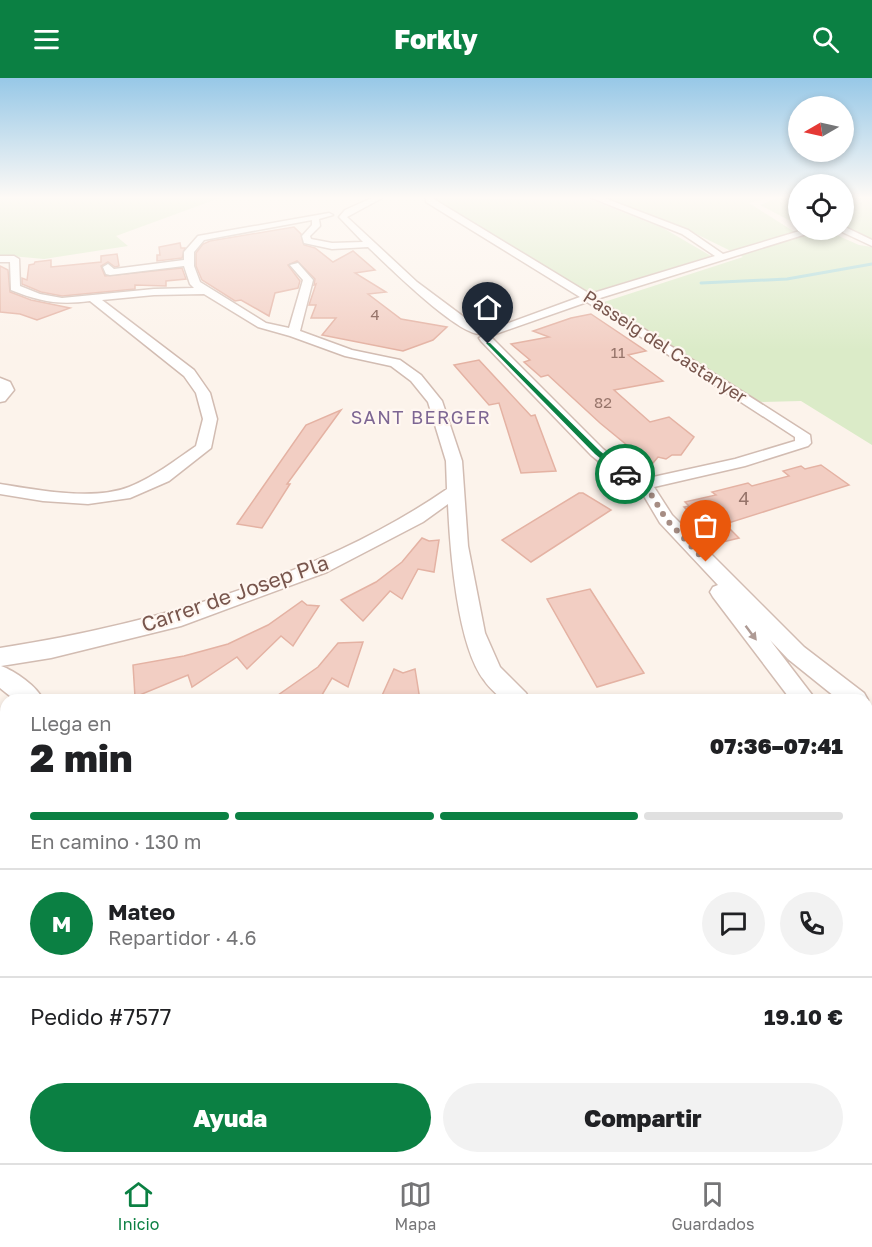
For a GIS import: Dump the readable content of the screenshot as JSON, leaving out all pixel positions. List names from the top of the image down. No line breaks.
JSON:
{"streets":{"street":["Passeig del Castanyer","Carrer de Josep Pla"]},"districts":["SANT BERGER"],"house_numbers":["4","11","82","4"],"north":"left","page":{"header":"Forkly","heading":["2 min","Llega en","07:36–07:41"],"panel":["Mateo","Repartidor · 4.6","Pedido #7577","19.10 €"],"bar":"En camino · 130 m","round":"M","buttons":["Ayuda","Compartir"],"tabs":["Inicio","Mapa","Guardados"]}}
